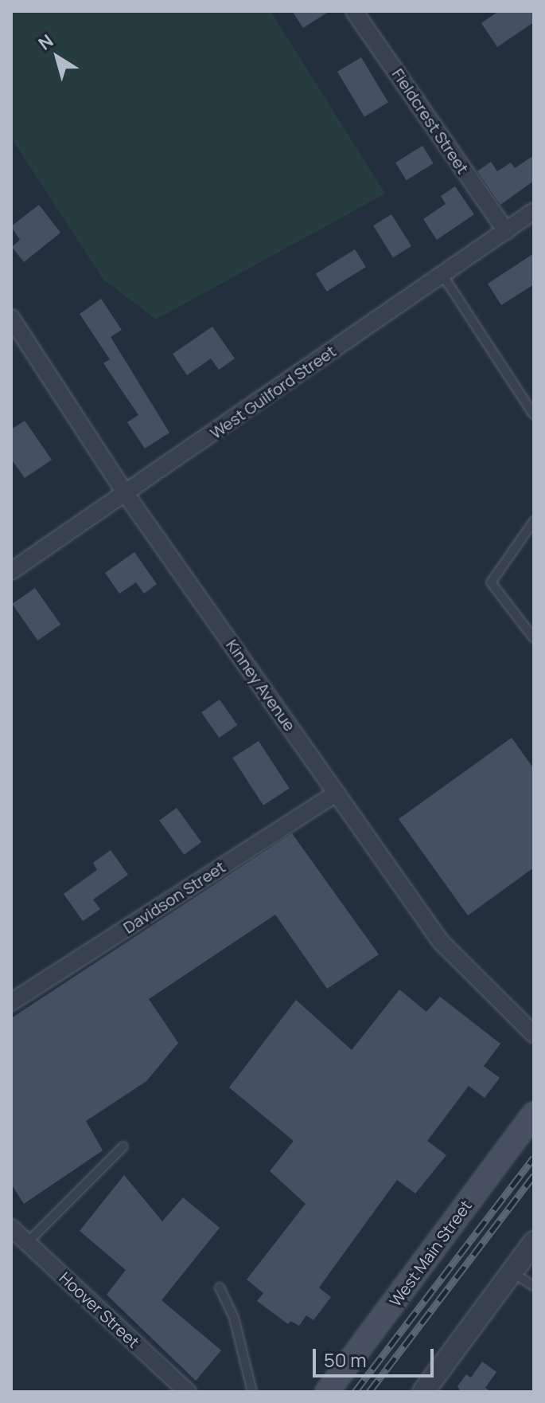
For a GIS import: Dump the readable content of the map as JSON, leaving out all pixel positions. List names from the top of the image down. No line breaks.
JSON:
{"streets":{"main road":["West Main Street"],"street":["Fieldcrest Street","West Guilford Street","Kinney Avenue","Davidson Street","Hoover Street"]},"crossings":[["Fieldcrest Street","West Guilford Street"],["West Guilford Street","Kinney Avenue"],["Kinney Avenue","Davidson Street"]],"scale_bar":"50 m","north":"top left"}
